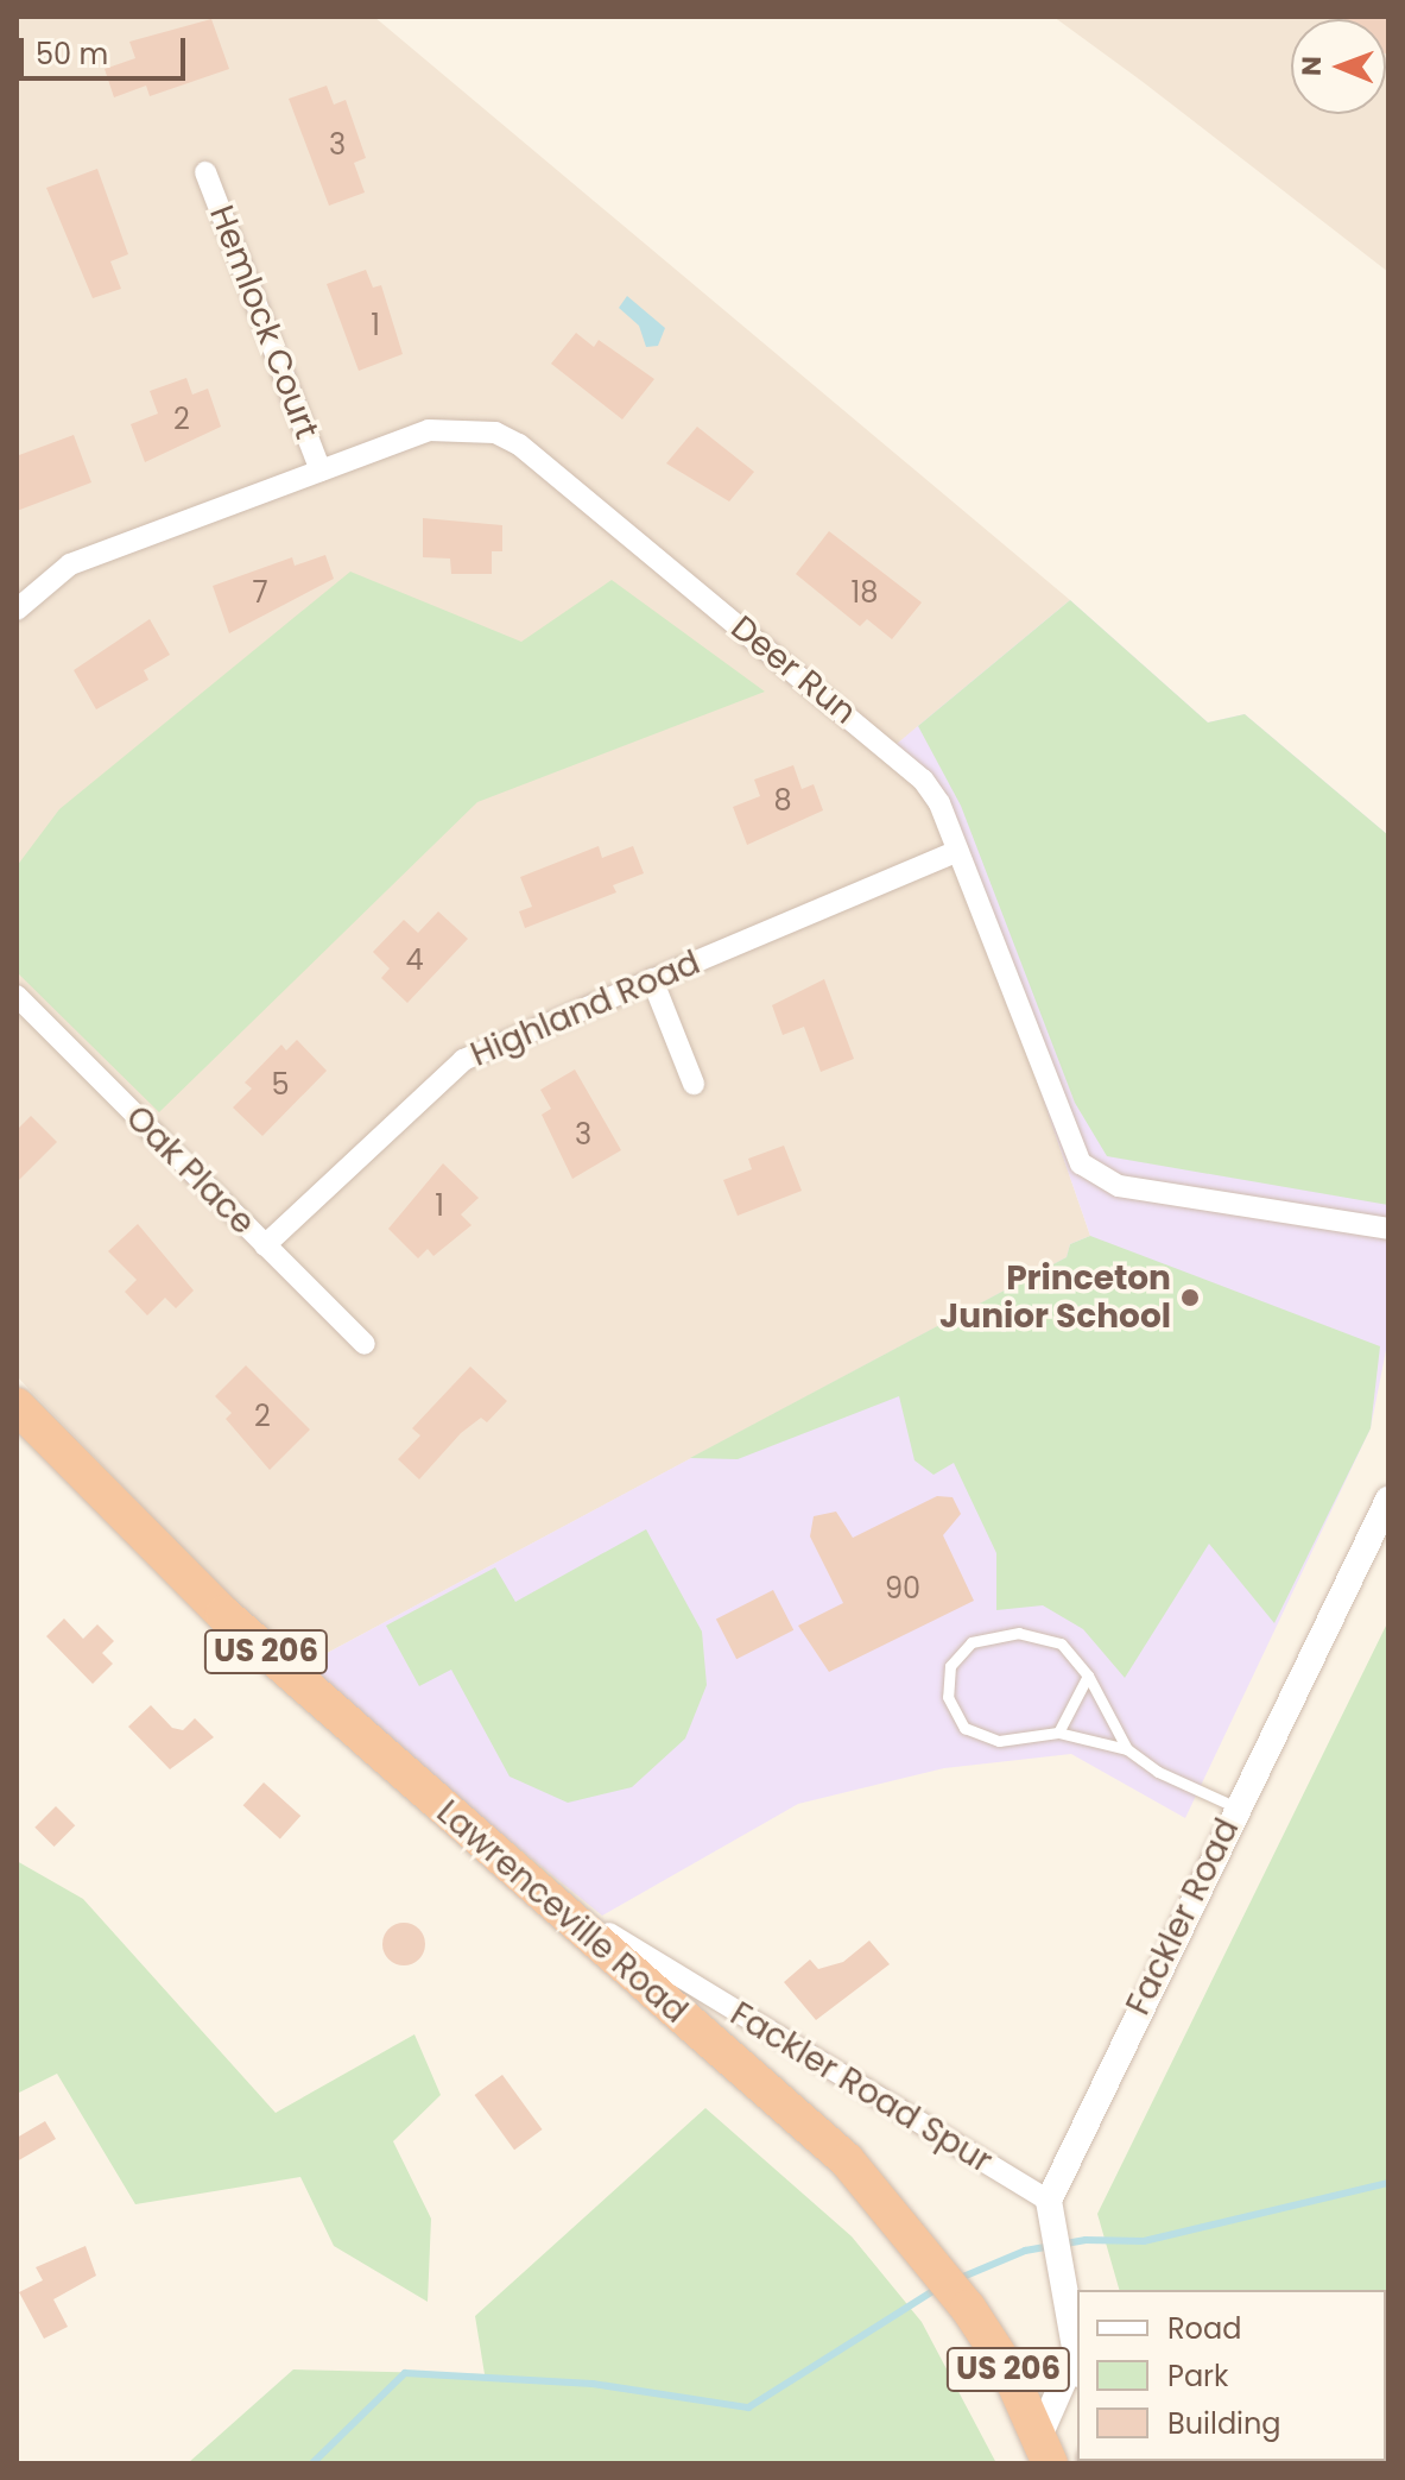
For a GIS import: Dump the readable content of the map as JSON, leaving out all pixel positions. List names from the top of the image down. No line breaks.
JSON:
{"streets":{"highway":["US 206","Lawrenceville Road"],"street":["Hemlock Court","Deer Run","Highland Road","Oak Place","Fackler Road","Fackler Road Spur"]},"crossings":[["Hemlock Court","Deer Run"],["Deer Run","Highland Road"],["Highland Road","Oak Place"],["Lawrenceville Road","Fackler Road Spur"],["Fackler Road","Fackler Road Spur"]],"places":["Princeton Junior School"],"house_numbers":["3","1","2","7","18","8","4","5","3","1","2","90"],"legend":["Road","Park","Building"],"scale_bar":"50 m","north":"left"}
